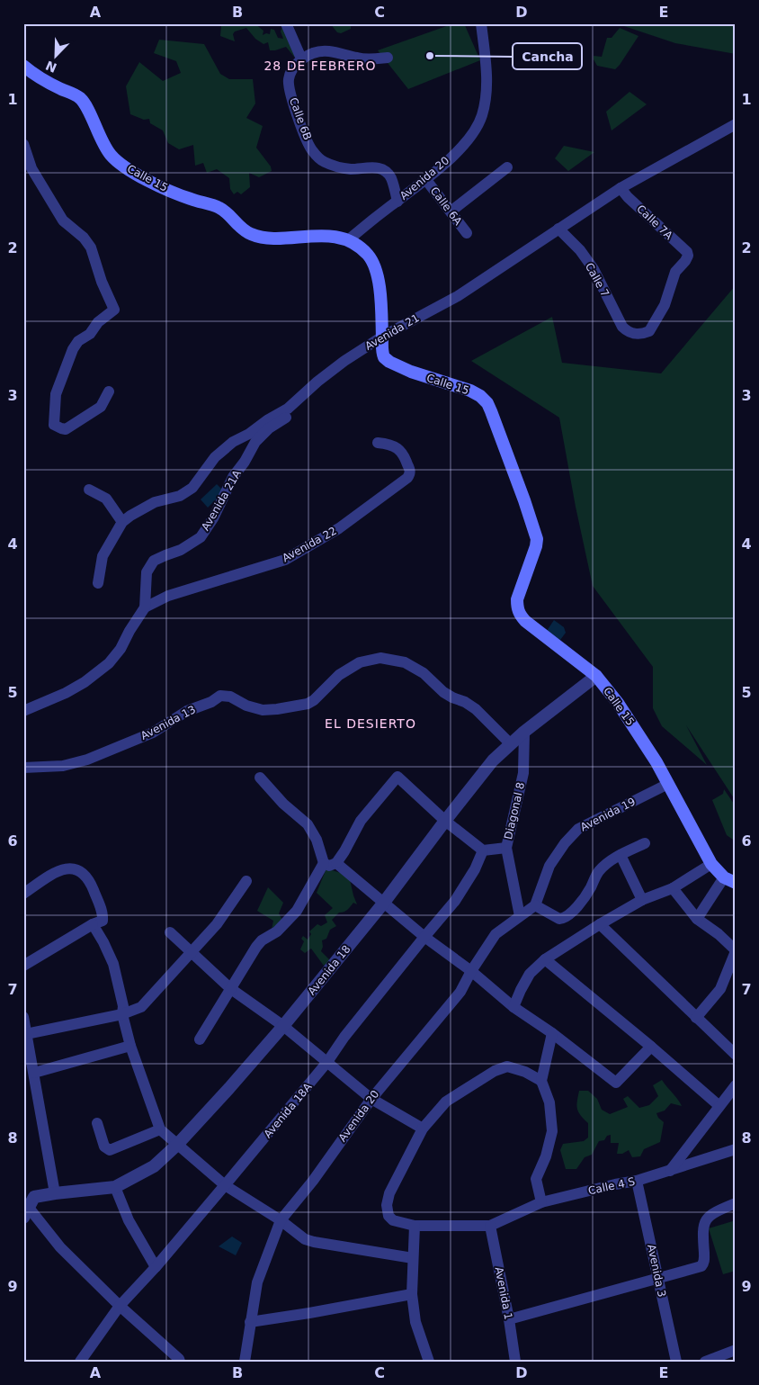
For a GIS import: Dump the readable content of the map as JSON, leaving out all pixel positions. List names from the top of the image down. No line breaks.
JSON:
{"streets":{"main road":["Calle 15"],"street":["Calle 6B","Avenida 20","Calle 6A","Calle 7A","Calle 7","Avenida 21","Avenida 21A","Avenida 22","Avenida 13","Diagonal 8","Avenida 19","Avenida 18","Avenida 18A","Calle 4 S","Avenida 3","Avenida 1"]},"crossings":[["Calle 6B","Avenida 20"],["Calle 15","Avenida 20"],["Calle 15","Avenida 21"],["Calle 15","Avenida 19"],["Calle 15","Avenida 18"],["Avenida 20","Calle 6A"],["Avenida 20","Diagonal 8"],["Avenida 20","Avenida 19"],["Calle 7A","Calle 7"],["Calle 7A","Avenida 21"],["Calle 7","Avenida 21"],["Avenida 21","Avenida 21A"],["Avenida 21A","Avenida 22"],["Avenida 13","Avenida 18"],["Diagonal 8","Avenida 18"],["Calle 4 S","Avenida 3"],["Calle 4 S","Avenida 1"]],"districts":["28 DE FEBRERO","EL DESIERTO"],"places":["Cancha"],"north":"bottom left","grid":{"columns":["A","B","C","D","E"],"rows":["1","2","3","4","5","6","7","8","9"]}}
